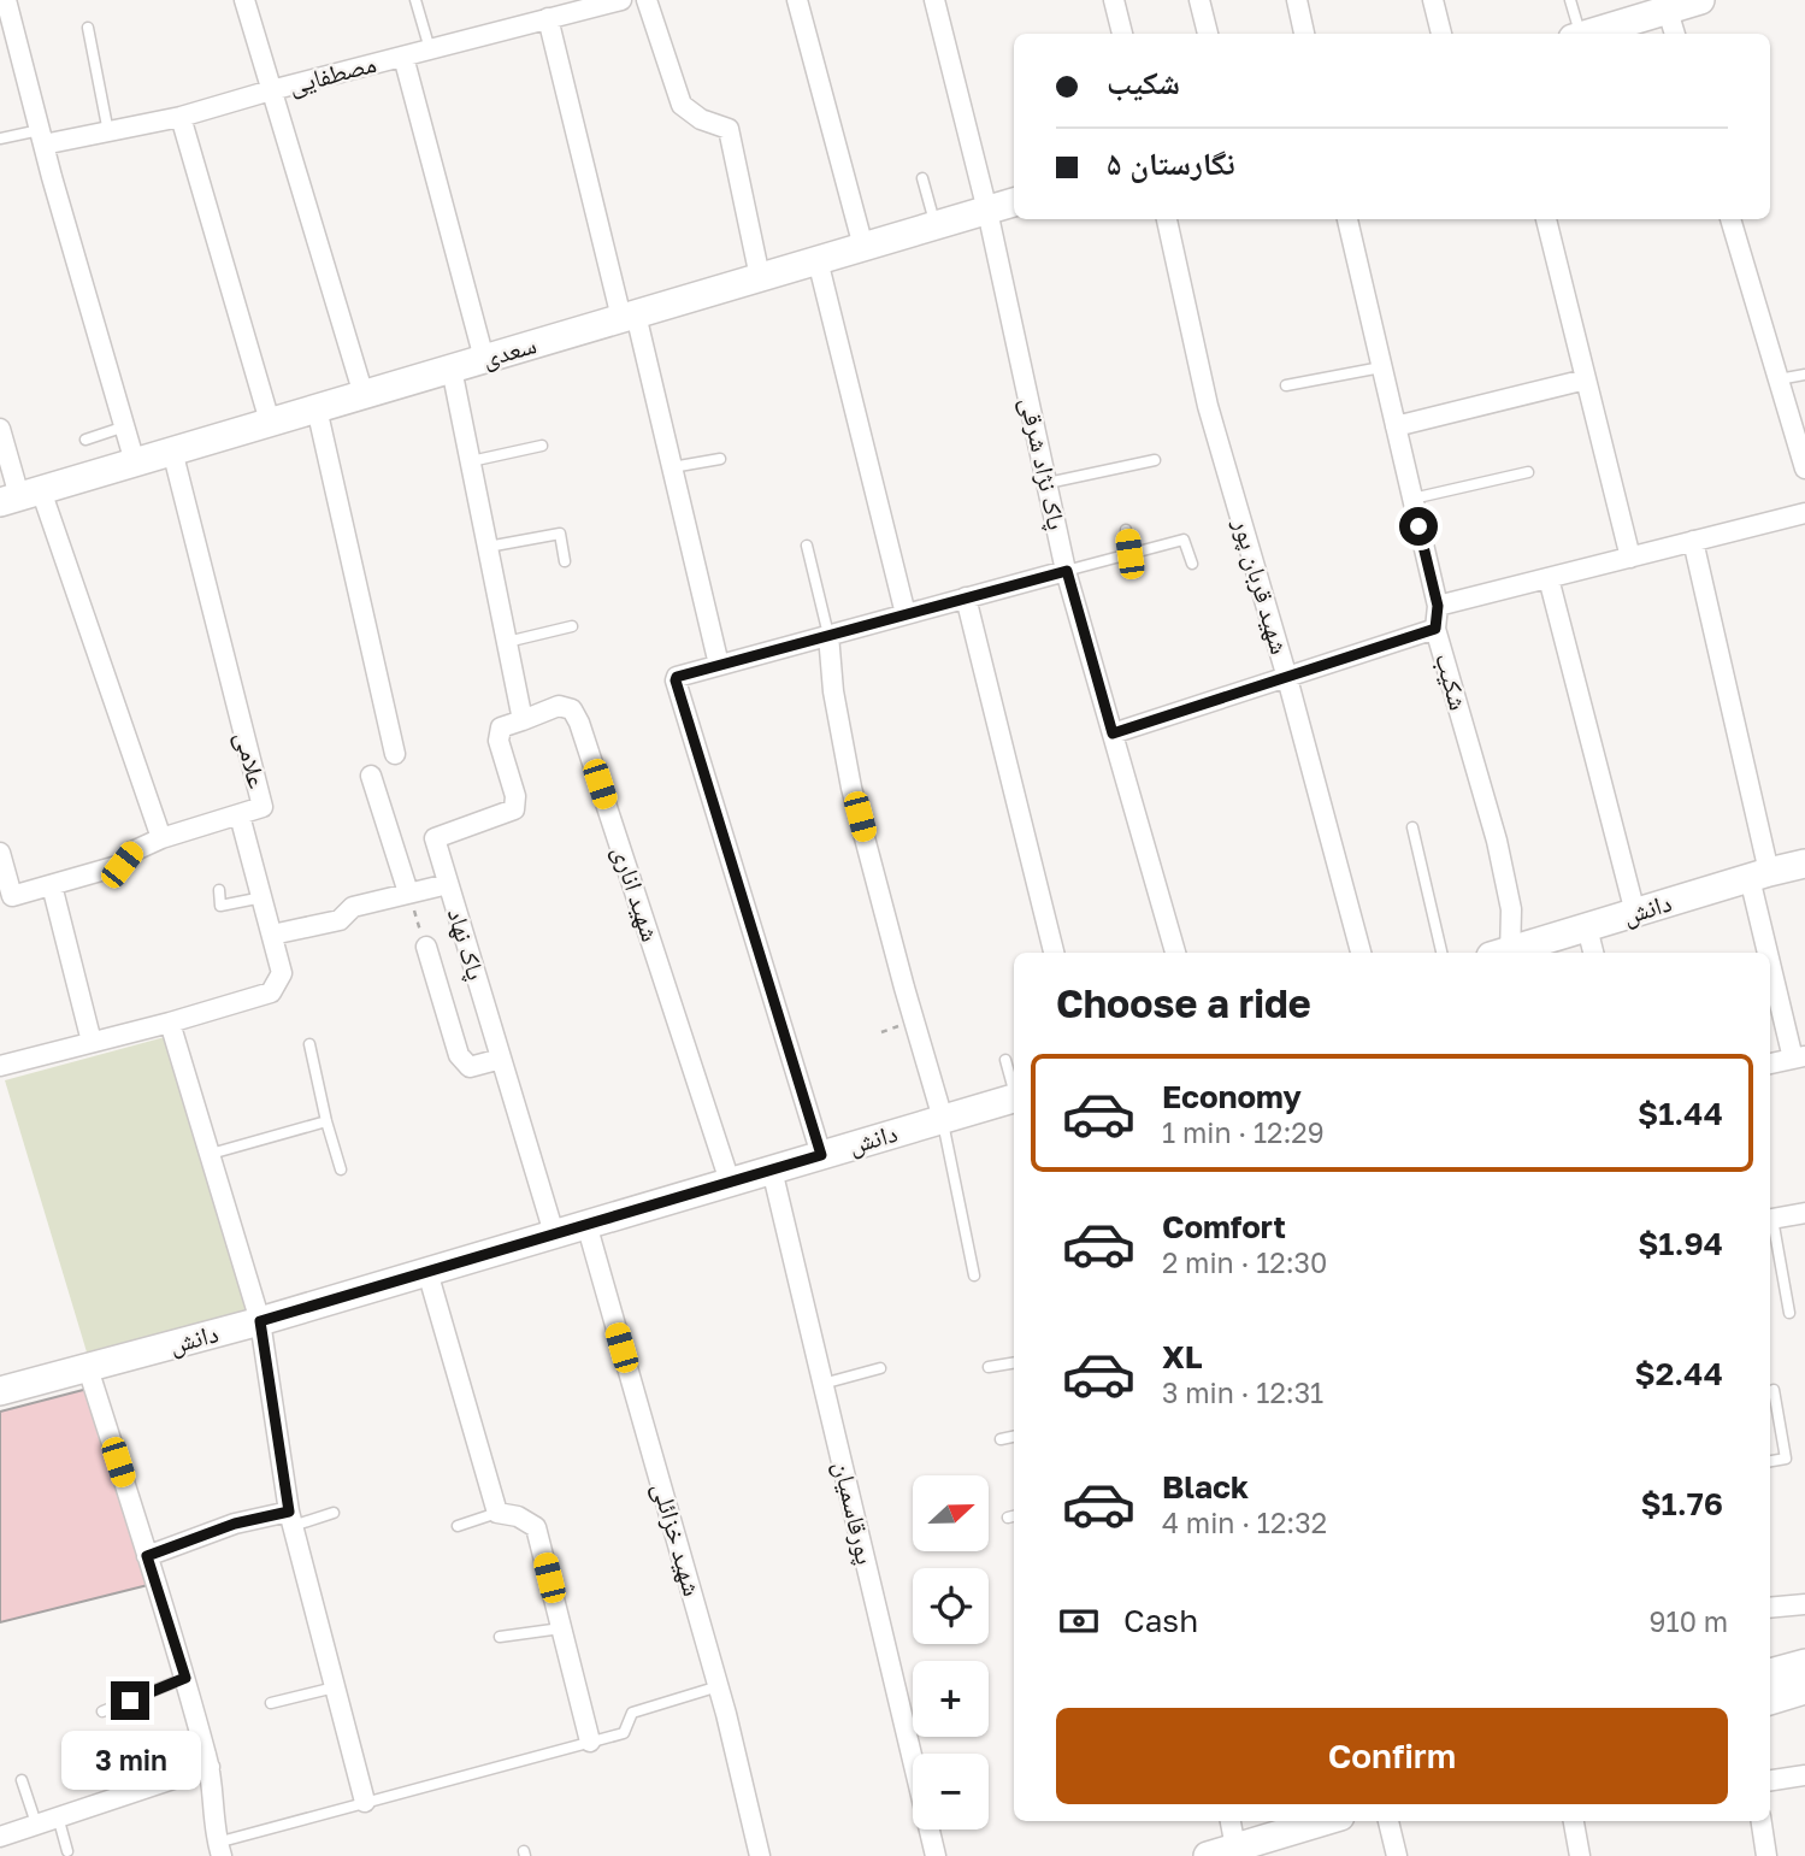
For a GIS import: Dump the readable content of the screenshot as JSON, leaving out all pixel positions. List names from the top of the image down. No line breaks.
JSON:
{"streets":{"street":["مصطفایی","سعدی","پاک نژاد شرقی","شهید قربان پور","شکیب","علامی","شهید اناری","دانش","پاک نهاد","پورقاسمیان","شهید خزائلی"]},"crossings":[["سعدی","پاک نژاد شرقی"],["سعدی","علامی"],["شهید اناری","دانش"],["شهید اناری","پاک نهاد"],["دانش","پاک نهاد"],["دانش","پورقاسمیان"],["دانش","شهید خزائلی"]],"north":"right","page":{"banner":["شکیب","نگارستان ۵"],"heading":"Choose a ride","list":[{"name":"Economy","note":"1 min · 12:29","value":"$1.44"},{"name":"Comfort","note":"2 min · 12:30","value":"$1.94"},{"name":"XL","note":"3 min · 12:31","value":"$2.44"},{"name":"Black","note":"4 min · 12:32","value":"$1.76"}],"map_buttons":["+","−"],"pay":["Cash","910 m"],"buttons":"Confirm","bubble":"3 min"}}
